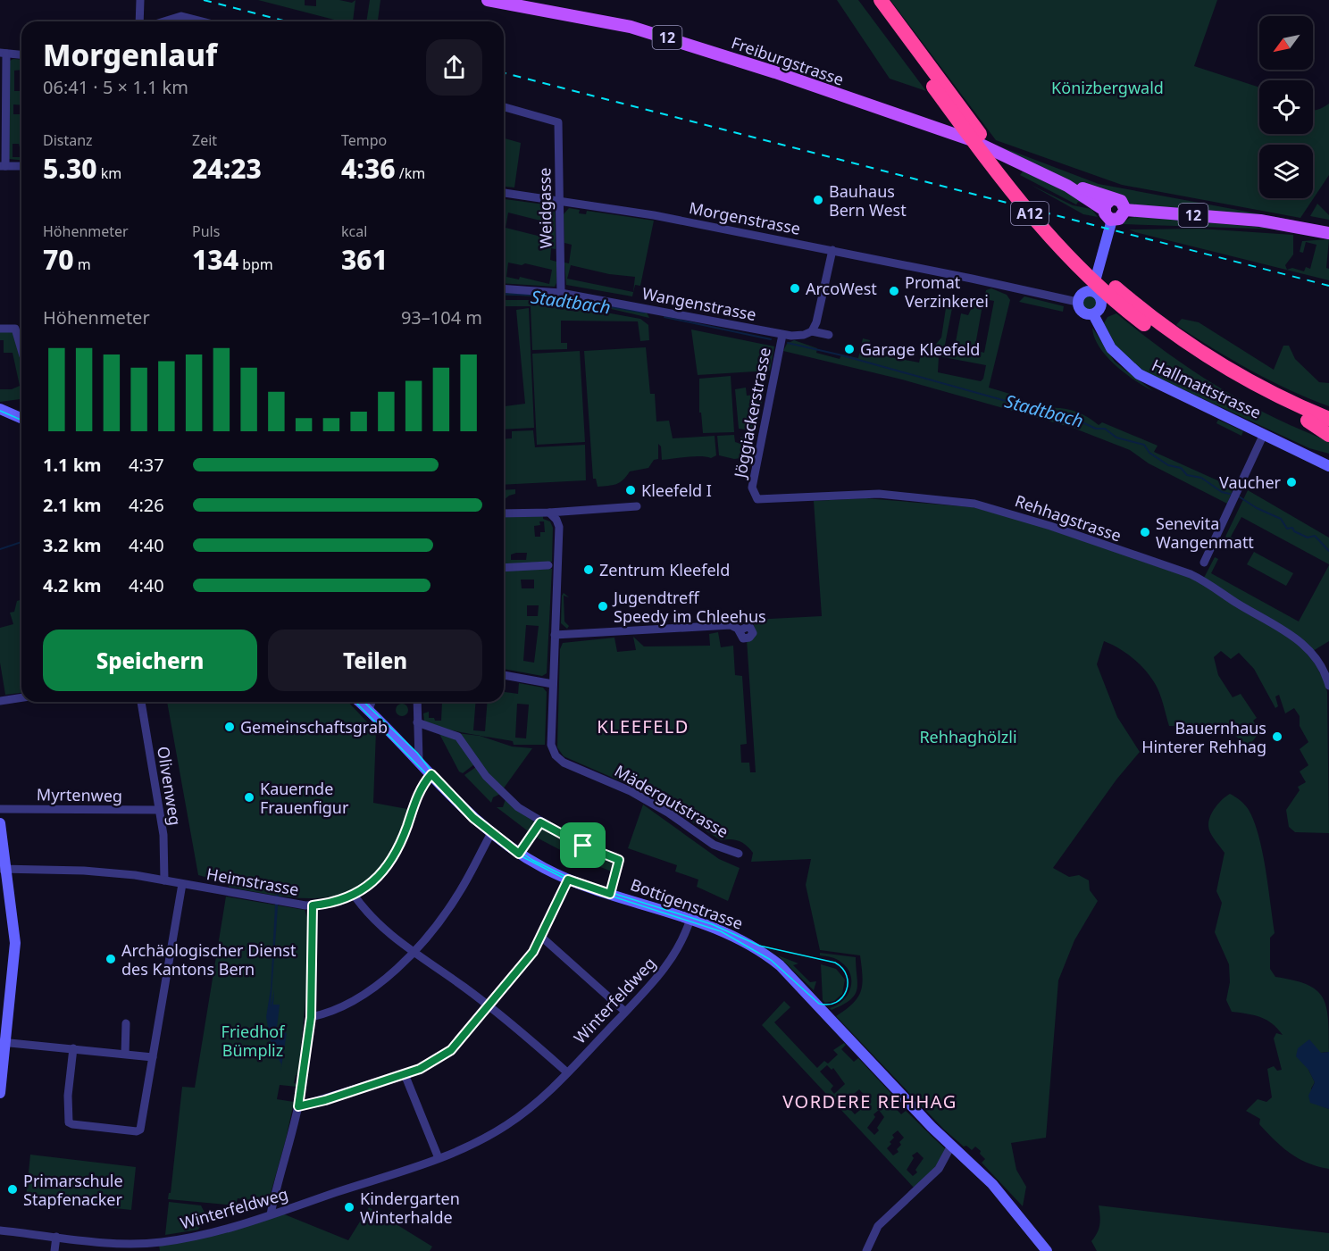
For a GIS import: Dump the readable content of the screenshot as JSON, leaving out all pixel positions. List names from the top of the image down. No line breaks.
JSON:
{"streets":{"highway":["A12"],"main road":["12","Freiburgstrasse"],"street":["Weidgasse","Morgenstrasse","Wangenstrasse","Hallmattstrasse","Jöggiackerstrasse","Rehhagstrasse","Olivenweg","Myrtenweg","Mädergutstrasse","Heimstrasse","Bottigenstrasse","Winterfeldweg"]},"crossings":[["12","Freiburgstrasse"],["Weidgasse","Morgenstrasse"],["Weidgasse","Wangenstrasse"],["Morgenstrasse","Hallmattstrasse"],["Wangenstrasse","Jöggiackerstrasse"],["Jöggiackerstrasse","Rehhagstrasse"],["Olivenweg","Myrtenweg"],["Olivenweg","Heimstrasse"],["Heimstrasse","Bottigenstrasse"],["Bottigenstrasse","Winterfeldweg"]],"districts":["KLEEFELD","VORDERE REHHAG"],"water":["Stadtbach"],"parks":["Könizbergwald","Rehhaghölzli","Friedhof Bümpliz"],"places":["Bauhaus Bern West","ArcoWest","Promat Verzinkerei","Garage Kleefeld","Vaucher","Kleefeld I","Senevita Wangenmatt","Zentrum Kleefeld","Jugendtreff Speedy im Chleehus","Gemeinschaftsgrab","Bauernhaus Hinterer Rehhag","Kauernde Frauenfigur","Archäologischer Dienst des Kantons Bern","Primarschule Stapfenacker","Kindergarten Winterhalde"],"north":"bottom left","page":{"heading":["Morgenlauf","06:41 · 5 × 1.1 km"],"stats":[["Distanz","5.30 km"],["Zeit","24:23"],["Tempo","4:36 /km"],["Höhenmeter","70 m"],["Puls","134 bpm"],["kcal","361"]],"chart":["Höhenmeter","93–104 m"],"list":[{"name":"1.1 km","note":"4:37"},{"name":"2.1 km","note":"4:26"},{"name":"3.2 km","note":"4:40"},{"name":"4.2 km","note":"4:40"}],"buttons":["Speichern","Teilen"]}}
